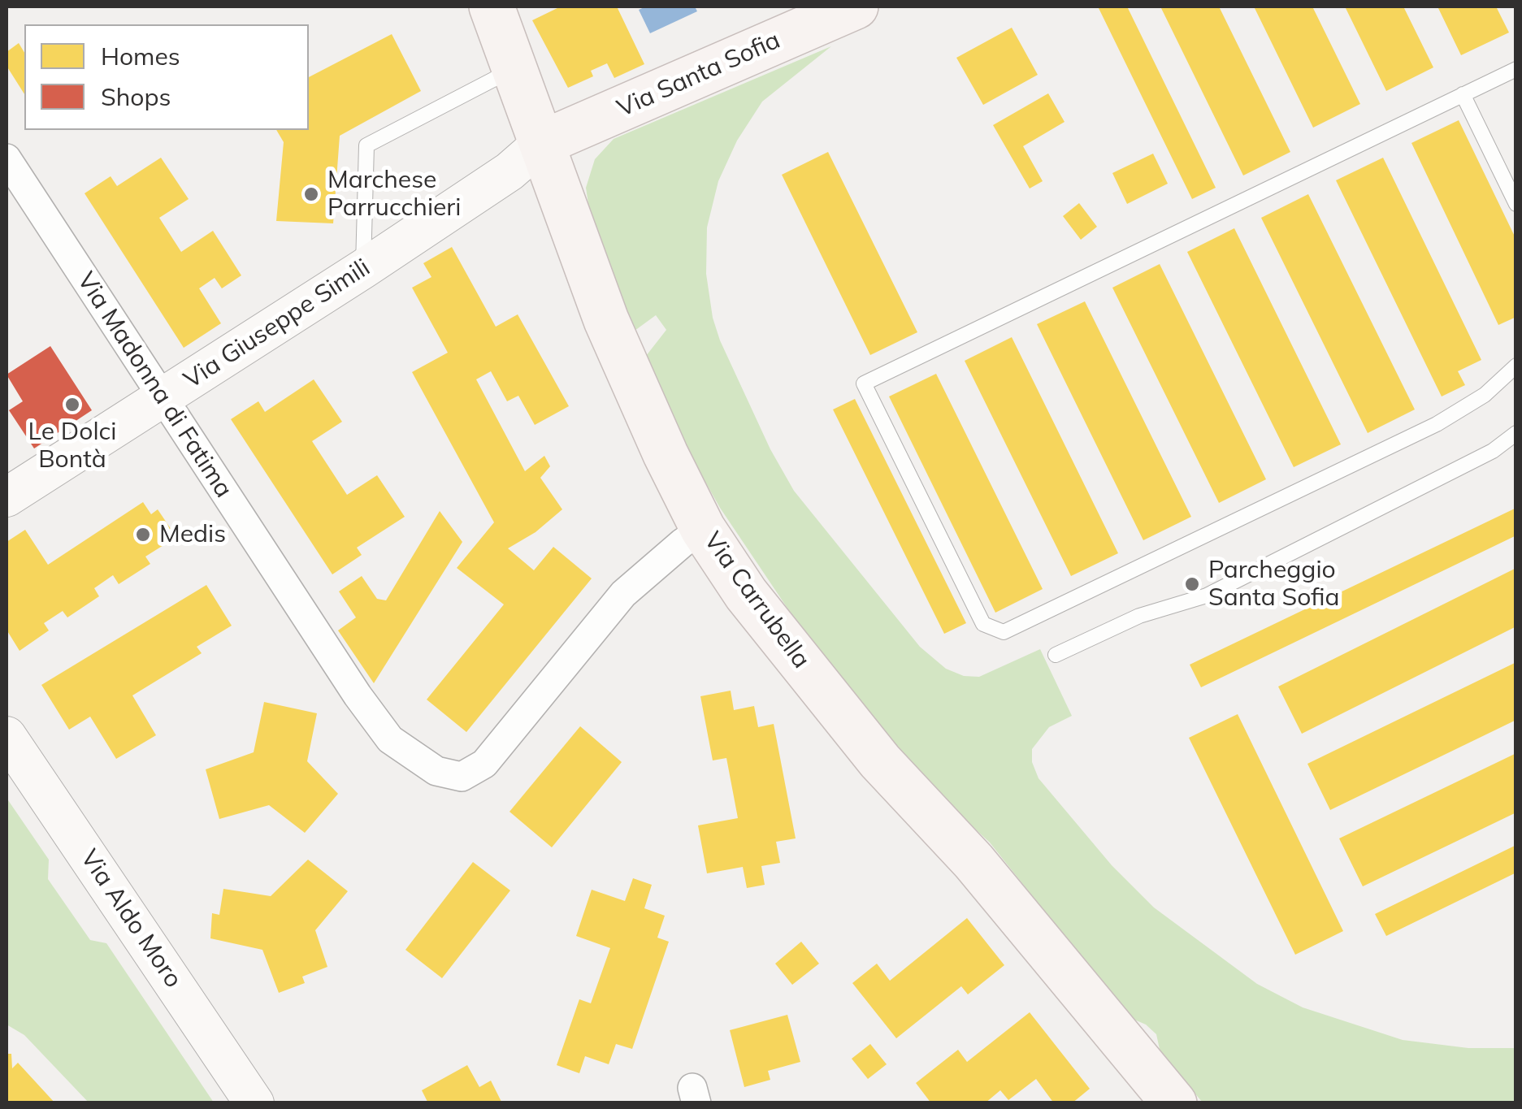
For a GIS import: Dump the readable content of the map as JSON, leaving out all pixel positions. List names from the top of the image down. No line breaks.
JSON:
{"streets":{"main road":["Via Santa Sofia","Via Carrubella"],"street":["Via Giuseppe Simili","Via Madonna di Fatima","Via Aldo Moro"]},"crossings":[["Via Santa Sofia","Via Giuseppe Simili"],["Via Santa Sofia","Via Carrubella"],["Via Giuseppe Simili","Via Madonna di Fatima"],["Via Giuseppe Simili","Via Carrubella"],["Via Madonna di Fatima","Via Carrubella"]],"places":["Marchese Parrucchieri","Le Dolci Bontà","Medis","Parcheggio Santa Sofia"],"legend":["Homes","Shops"]}
